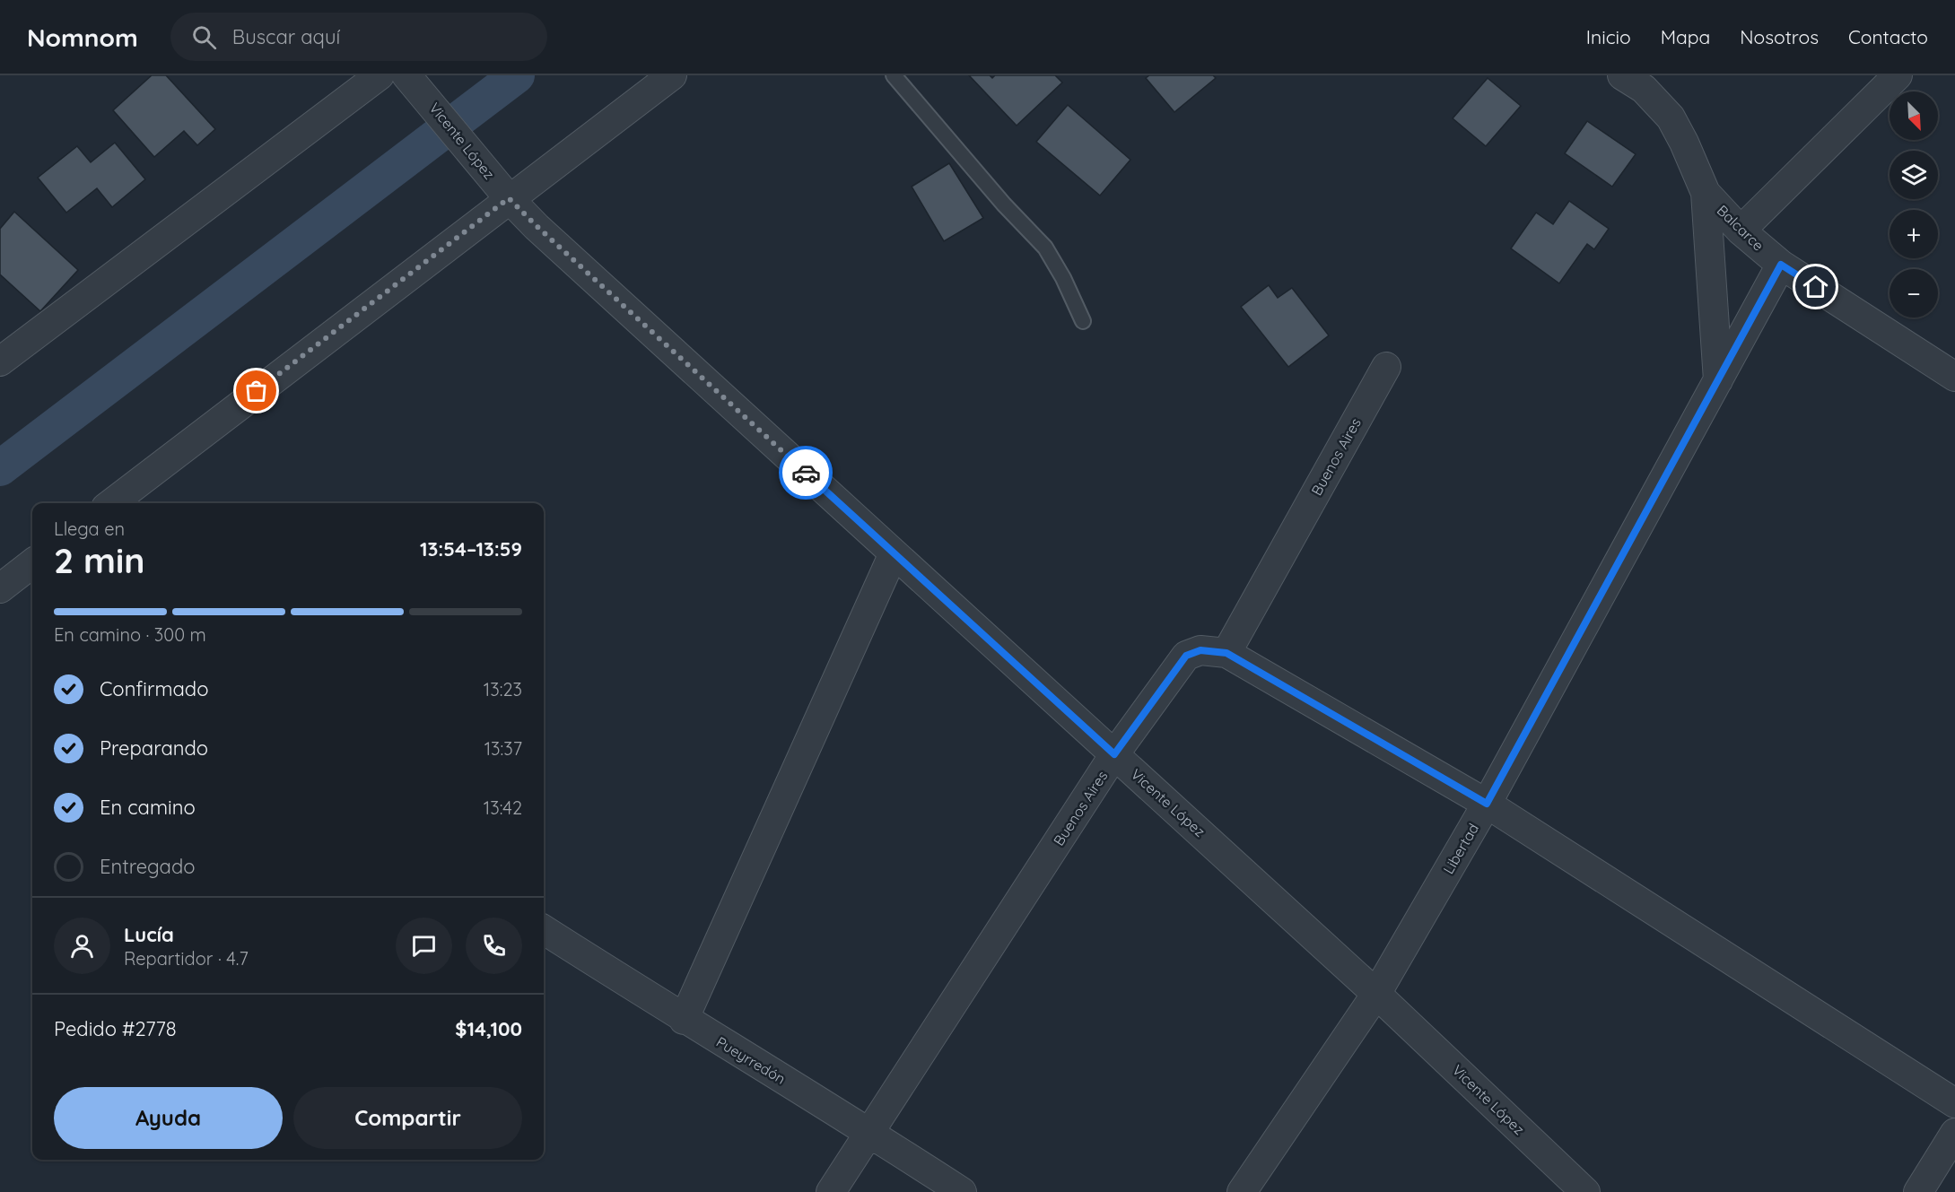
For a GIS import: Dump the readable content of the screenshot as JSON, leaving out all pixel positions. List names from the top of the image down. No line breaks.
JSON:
{"streets":{"street":["Vicente López","Balcarce","Buenos Aires","Libertad","Pueyrredón"]},"crossings":[["Vicente López","Buenos Aires"],["Vicente López","Libertad"],["Balcarce","Libertad"],["Buenos Aires","Pueyrredón"]],"north":"bottom right","page":{"header":"Nomnom","search":"Buscar aquí","nav":["Inicio","Mapa","Nosotros","Contacto"],"map_buttons":["+","−"],"heading":["2 min","Llega en","13:54–13:59"],"panel":["Lucía","Repartidor · 4.7","Pedido #2778","$14,100"],"bar":"En camino · 300 m","list":[["Confirmado","13:23"],["Preparando","13:37"],["En camino","13:42"],"Entregado"],"buttons":["Ayuda","Compartir"]}}
